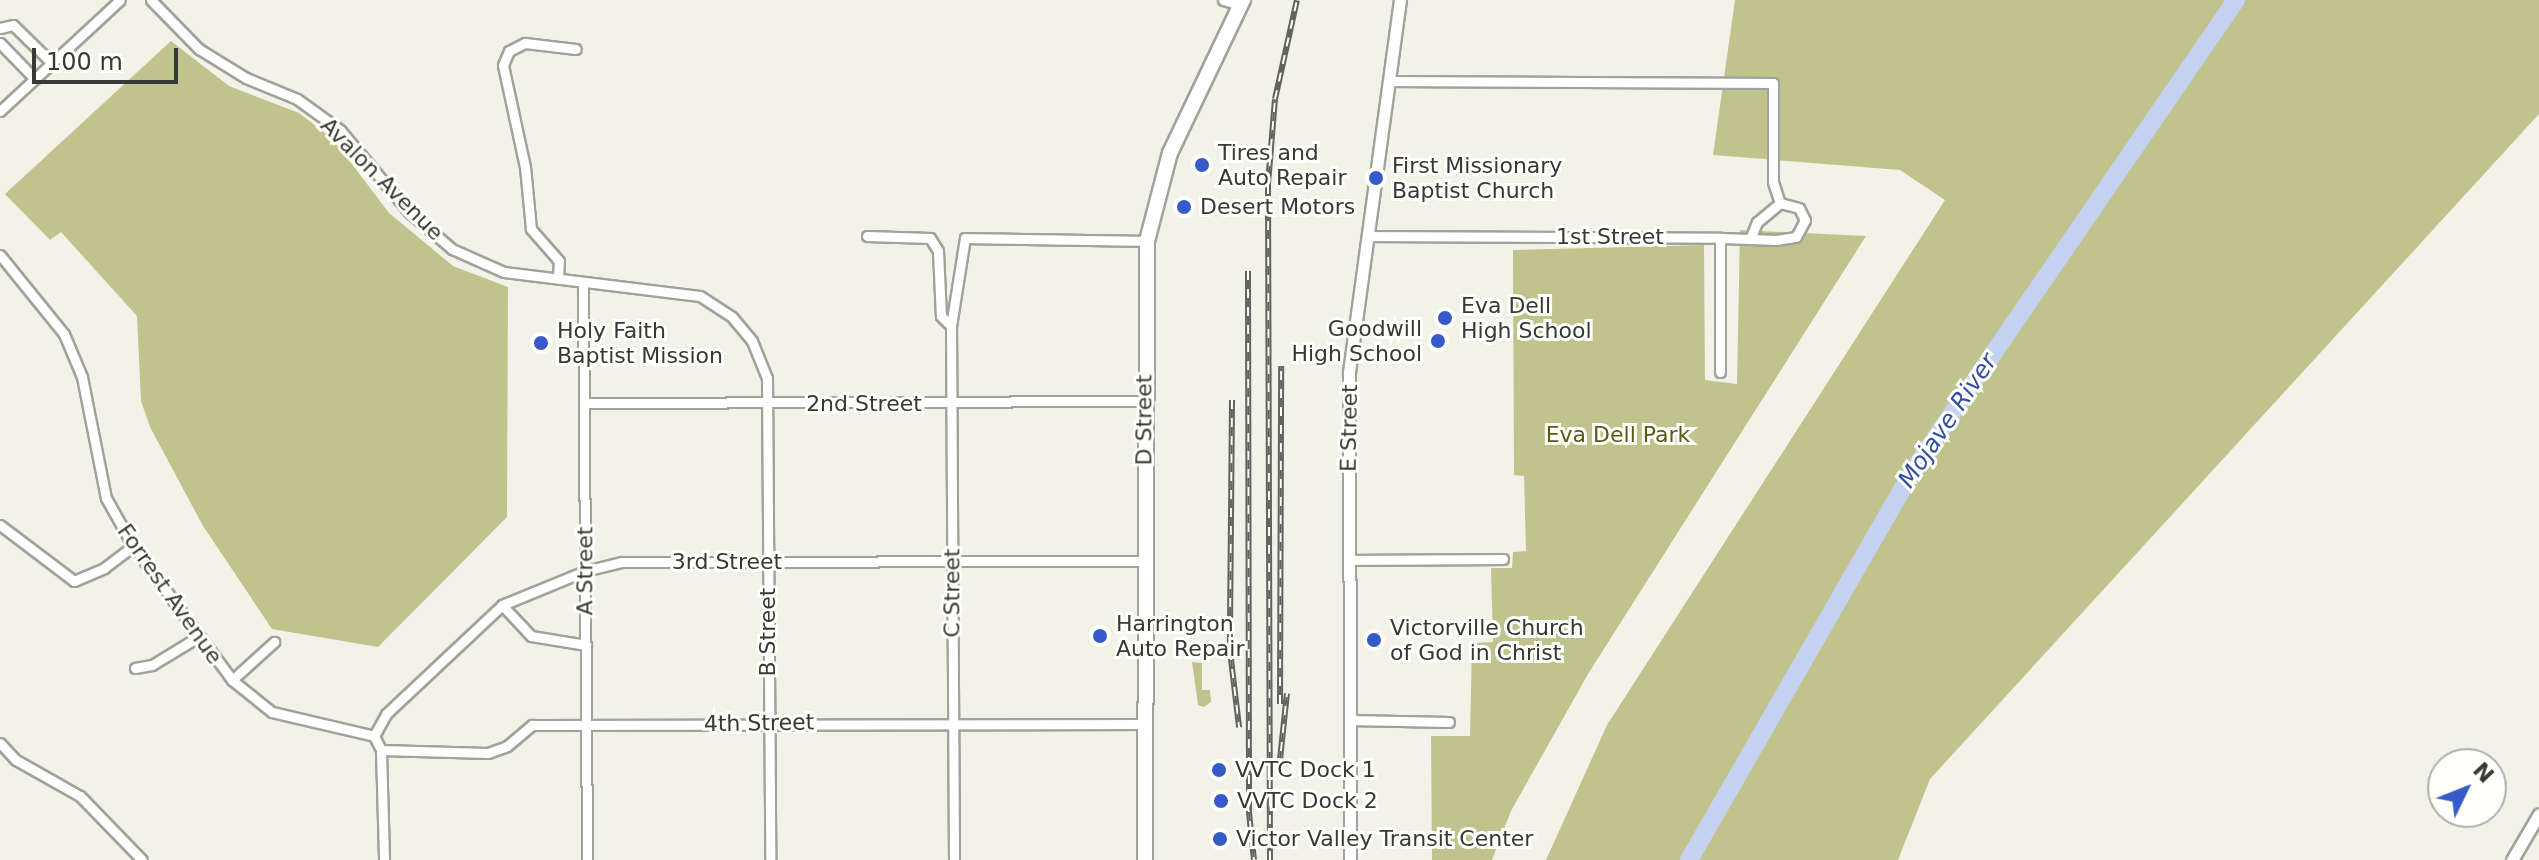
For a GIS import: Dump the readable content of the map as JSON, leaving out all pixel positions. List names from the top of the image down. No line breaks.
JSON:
{"streets":{"main road":["D Street"],"street":["Avalon Avenue","1st Street","2nd Street","E Street","3rd Street","A Street","C Street","Forrest Avenue","B Street","4th Street"]},"crossings":[["Avalon Avenue","2nd Street"],["Avalon Avenue","A Street"],["Avalon Avenue","B Street"],["1st Street","E Street"],["2nd Street","D Street"],["2nd Street","A Street"],["2nd Street","C Street"],["2nd Street","B Street"],["D Street","3rd Street"],["D Street","4th Street"],["3rd Street","A Street"],["3rd Street","C Street"],["3rd Street","Forrest Avenue"],["3rd Street","B Street"],["A Street","4th Street"],["C Street","4th Street"],["B Street","4th Street"]],"water":["Mojave River"],"parks":["Eva Dell Park"],"places":["Tires and Auto Repair","First Missionary Baptist Church","Desert Motors","Eva Dell High School","Goodwill High School","Holy Faith Baptist Mission","Harrington Auto Repair","Victorville Church of God in Christ","VVTC Dock 1","VVTC Dock 2","Victor Valley Transit Center"],"scale_bar":"100 m","north":"top right"}
